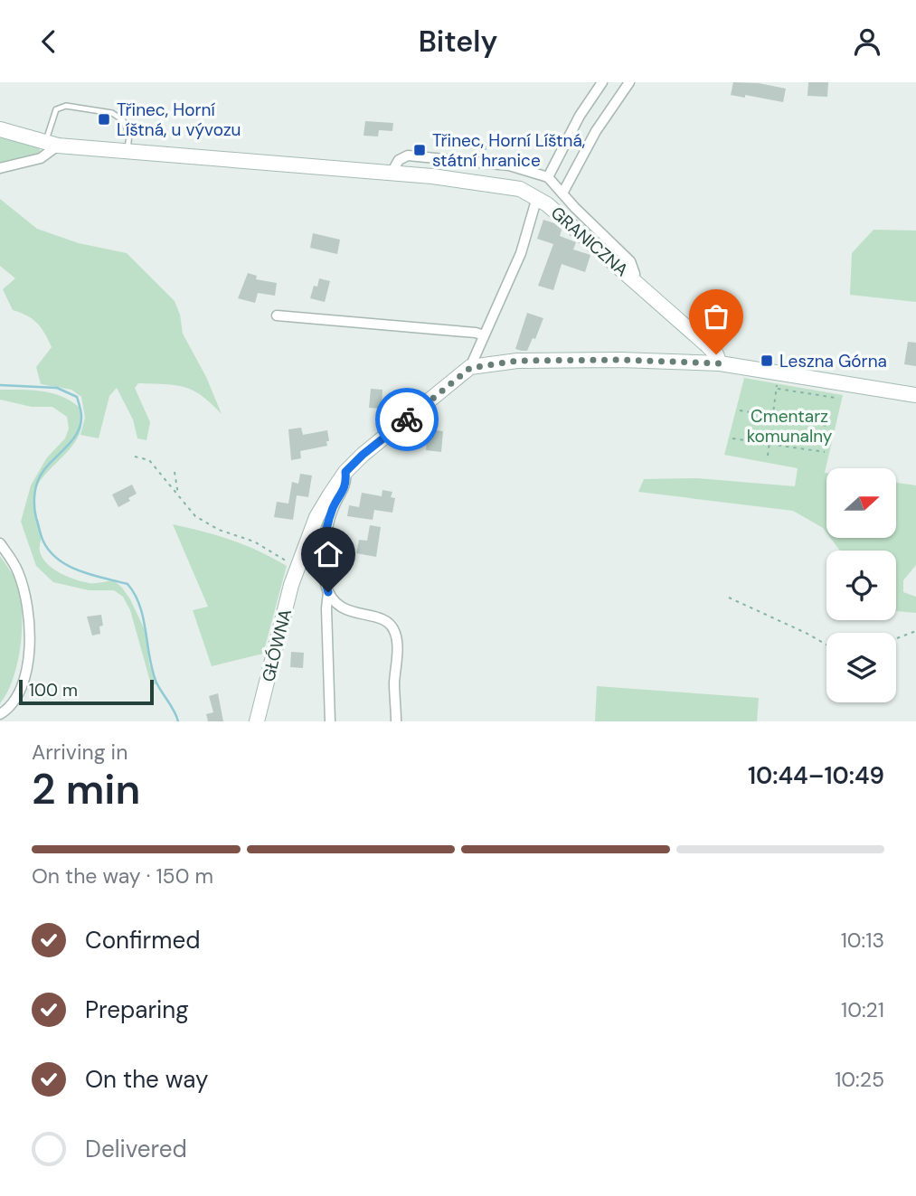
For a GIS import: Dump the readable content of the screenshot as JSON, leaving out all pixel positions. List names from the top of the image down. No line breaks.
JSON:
{"streets":{"street":["GRANICZNA","GŁÓWNA"]},"crossings":[["GRANICZNA","GŁÓWNA"]],"parks":["Cmentarz komunalny"],"places":{"transit":["Třinec, Horní Líštná, u vývozu","Třinec, Horní Líštná, státní hranice","Leszna Górna"]},"scale_bar":"100 m","north":"right","page":{"header":"Bitely","scale":"100 m","heading":["2 min","Arriving in","10:44–10:49"],"bar":"On the way · 150 m","list":[["Confirmed","10:13"],["Preparing","10:21"],["On the way","10:25"],"Delivered"]}}
